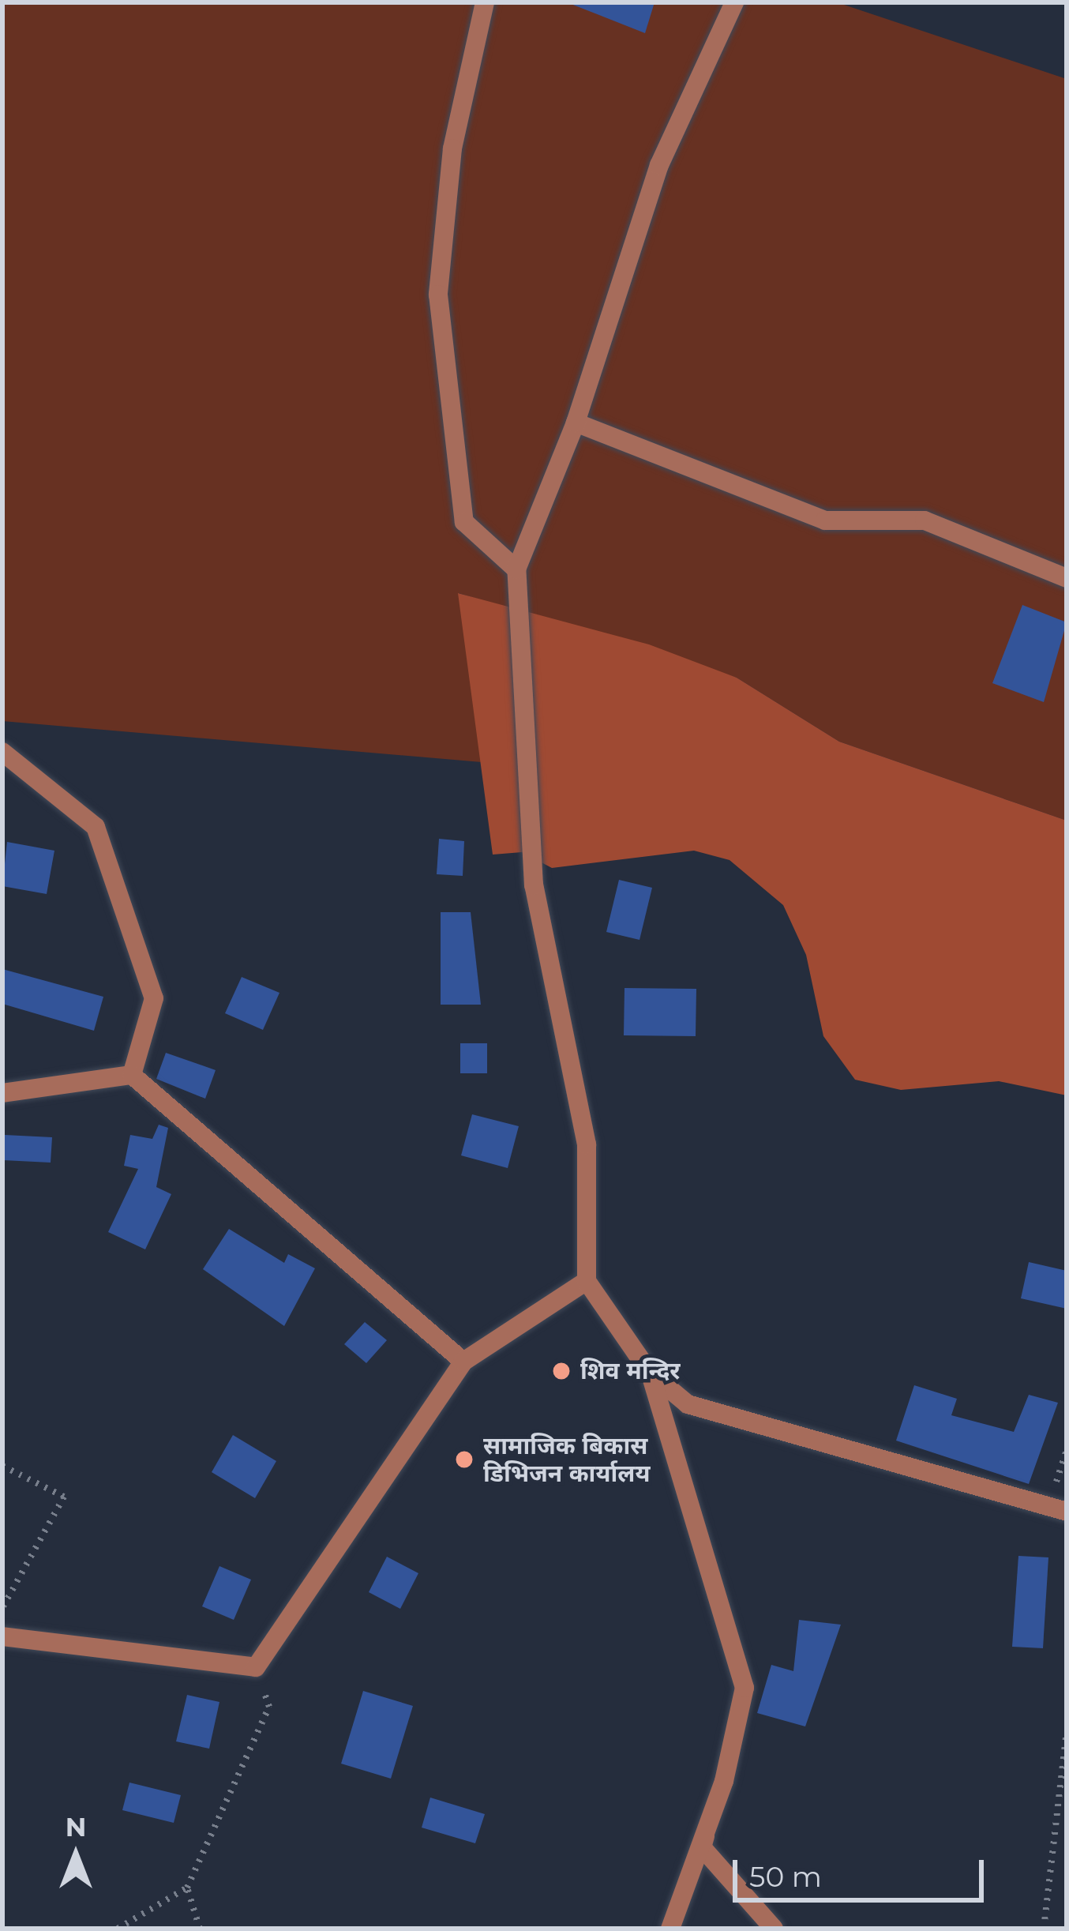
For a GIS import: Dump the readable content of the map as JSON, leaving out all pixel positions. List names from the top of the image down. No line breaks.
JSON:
{"places":["शिव मन्दिर","सामाजिक बिकास डिभिजन कार्यालय"],"scale_bar":"50 m","north":"top"}
